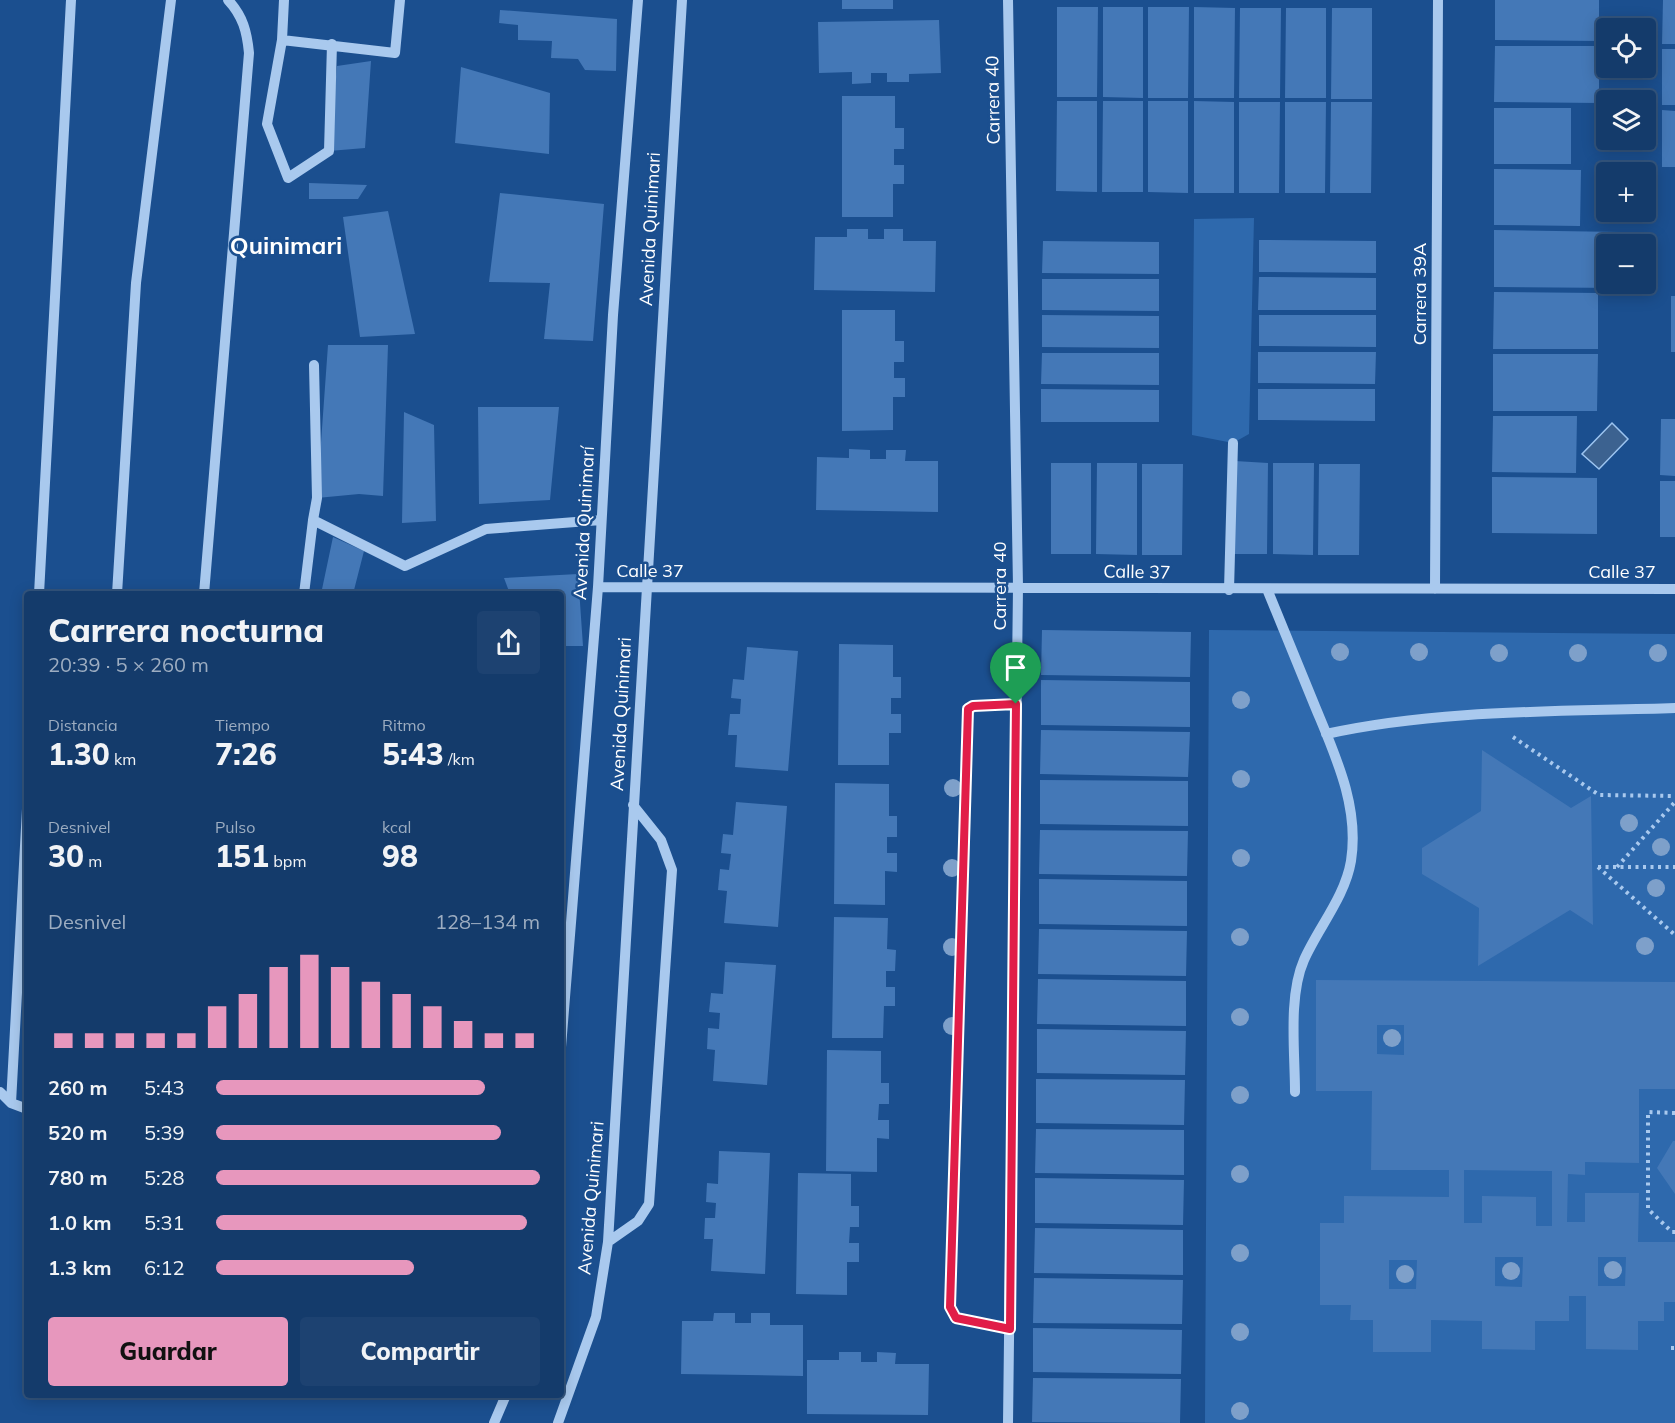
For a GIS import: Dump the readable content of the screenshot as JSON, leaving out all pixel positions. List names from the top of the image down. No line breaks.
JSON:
{"streets":{"street":["Carrera 40","Avenida Quinimari","Carrera 39A","Avenida Quinimarí","Calle 37"]},"crossings":[["Carrera 40","Calle 37"],["Avenida Quinimari","Calle 37"],["Carrera 39A","Calle 37"],["Avenida Quinimarí","Calle 37"]],"districts":["Quinimari"],"page":{"map_buttons":["+","−"],"heading":["Carrera nocturna","20:39 · 5 × 260 m"],"stats":[["Distancia","1.30 km"],["Tiempo","7:26"],["Ritmo","5:43 /km"],["Desnivel","30 m"],["Pulso","151 bpm"],["kcal","98"]],"chart":["Desnivel","128–134 m"],"list":[{"name":"260 m","note":"5:43"},{"name":"520 m","note":"5:39"},{"name":"780 m","note":"5:28"},{"name":"1.0 km","note":"5:31"},{"name":"1.3 km","note":"6:12"}],"buttons":["Guardar","Compartir"]}}
